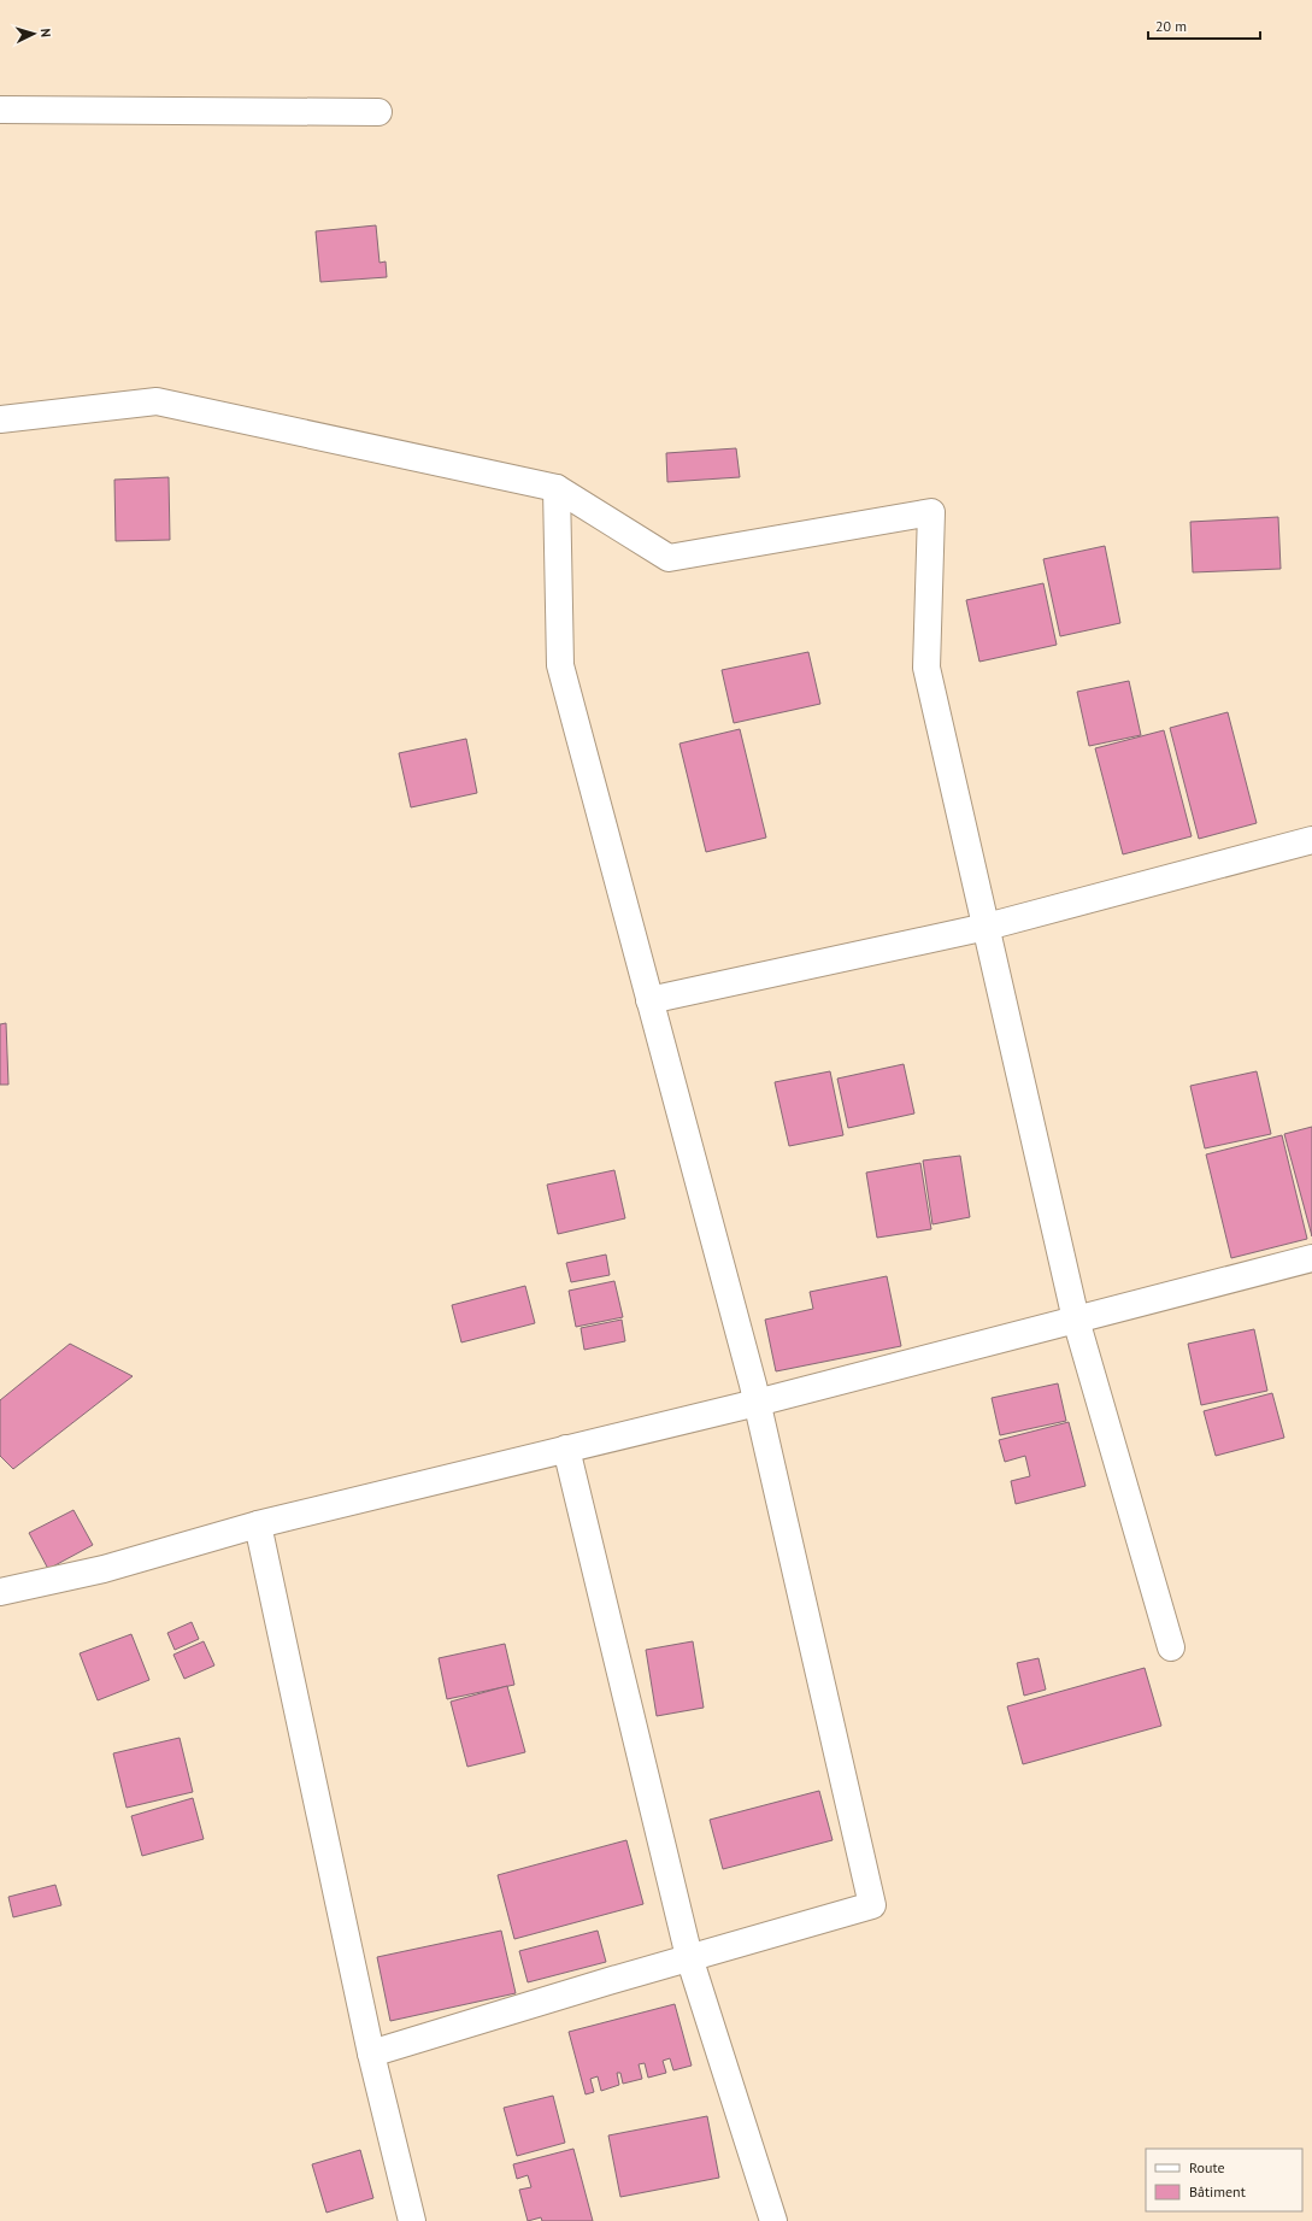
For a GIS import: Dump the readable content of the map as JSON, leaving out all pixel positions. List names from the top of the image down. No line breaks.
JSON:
{"legend":["Route","Bâtiment"],"scale_bar":"20 m","north":"right"}
